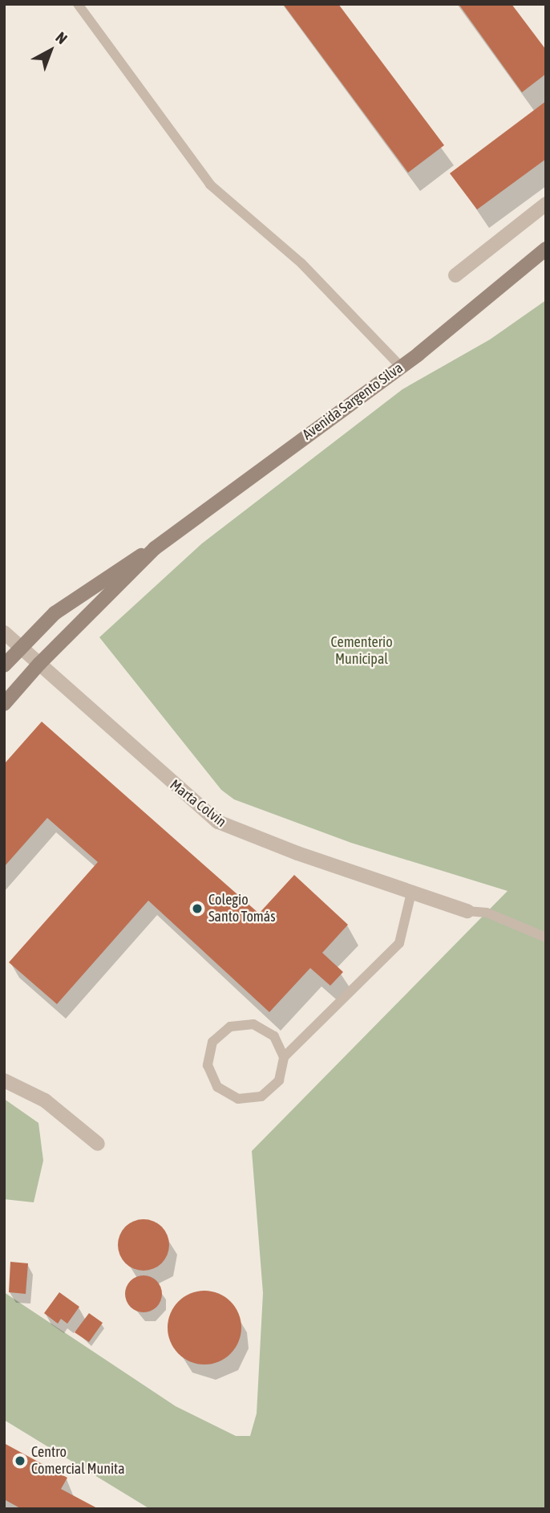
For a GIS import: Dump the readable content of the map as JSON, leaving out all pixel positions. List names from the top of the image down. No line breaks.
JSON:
{"streets":{"main road":["Avenida Sargento Silva"],"street":["Marta Colvin"]},"crossings":[["Avenida Sargento Silva","Marta Colvin"]],"parks":["Cementerio Municipal"],"places":["Colegio Santo Tomás","Centro Comercial Munita"],"north":"top right"}
